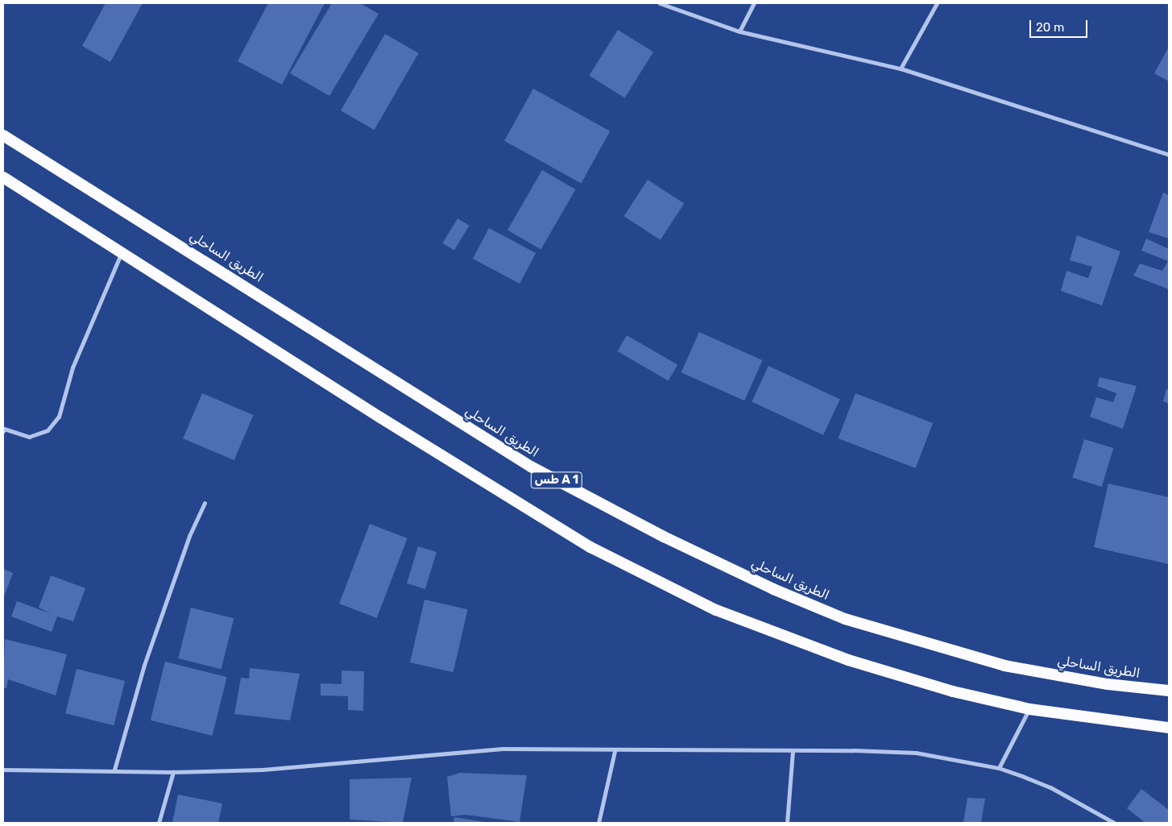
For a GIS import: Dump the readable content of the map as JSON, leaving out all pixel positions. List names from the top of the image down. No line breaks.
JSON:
{"streets":{"highway":["الطريق الساحلي","طس A 1"]},"scale_bar":"20 m"}
